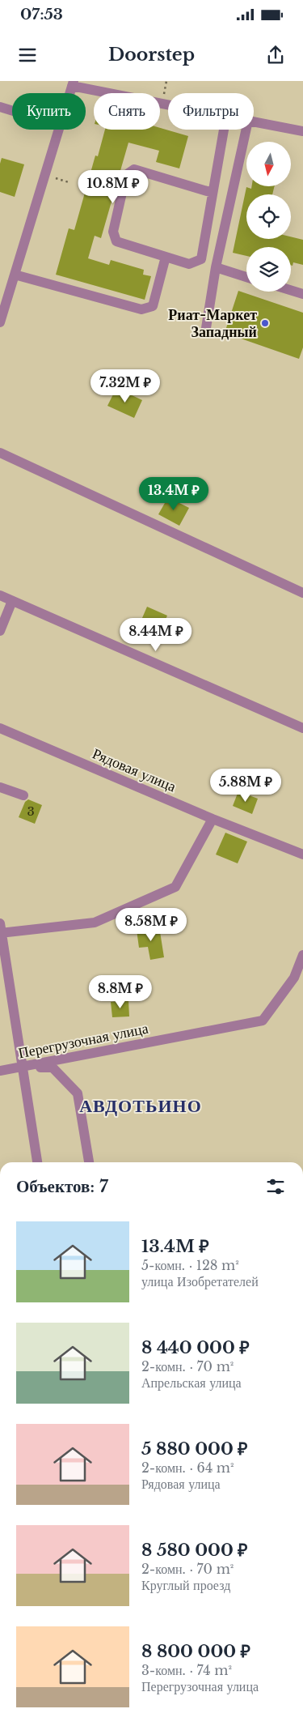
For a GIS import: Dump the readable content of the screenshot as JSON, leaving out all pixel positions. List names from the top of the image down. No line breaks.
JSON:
{"streets":{"street":["Рядовая улица","Перегрузочная улица"]},"districts":["АВДОТЬИНО"],"places":["Риат-Маркет Западный"],"house_numbers":["3"],"north":"bottom","page":{"status":"07:53","header":"Doorstep","chip":["Купить","Снять","Фильтры"],"price":["10.8M ₽","7.32M ₽","13.4M ₽","8.44M ₽","5.88M ₽","8.58M ₽","8.8M ₽"],"heading":"Объектов: 7","list":[{"name":"13.4M ₽","note":"5-комн. · 128 m² · улица Изобретателей"},{"name":"8 440 000 ₽","note":"2-комн. · 70 m² · Апрельская улица"},{"name":"5 880 000 ₽","note":"2-комн. · 64 m² · Рядовая улица"},{"name":"8 580 000 ₽","note":"2-комн. · 70 m² · Круглый проезд"},{"name":"8 800 000 ₽","note":"3-комн. · 74 m² · Перегрузочная улица"}]}}
